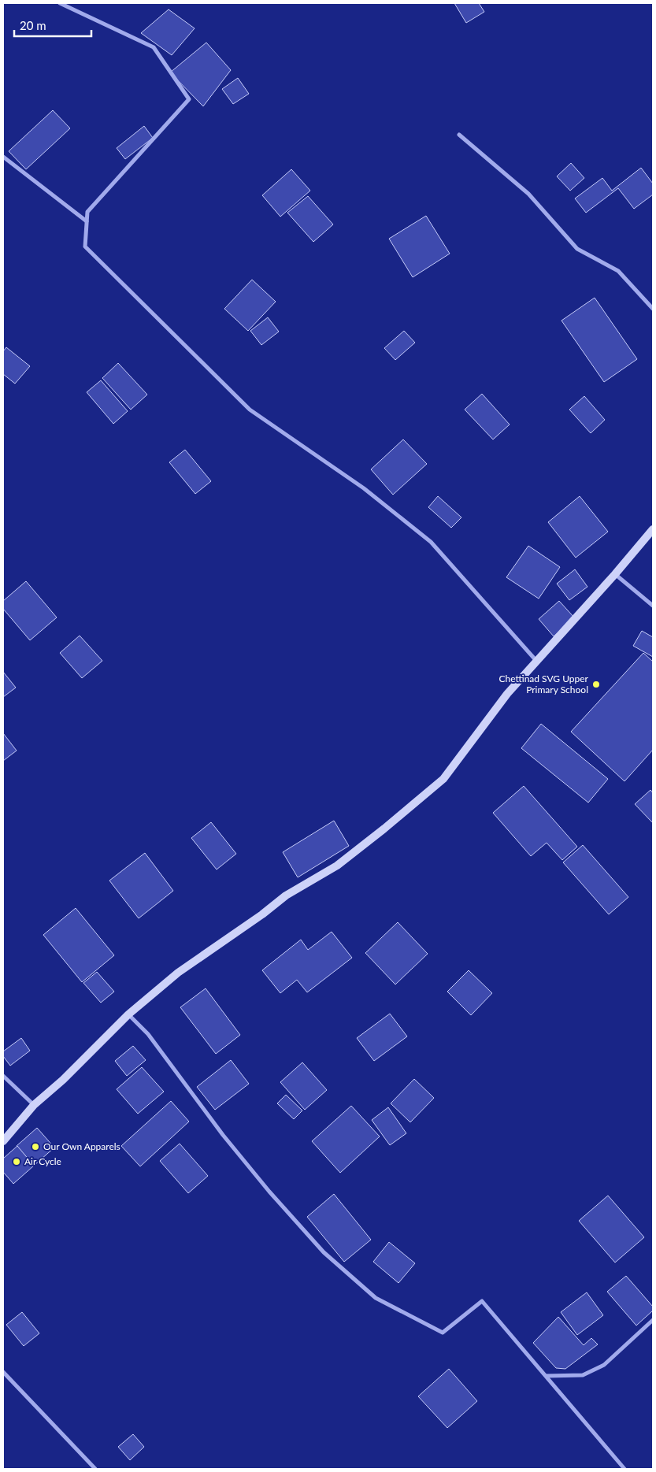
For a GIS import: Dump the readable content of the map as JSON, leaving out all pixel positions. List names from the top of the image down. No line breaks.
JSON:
{"places":["Chettinad SVG Upper Primary School","Our Own Apparels","Air Cycle"],"scale_bar":"20 m"}
